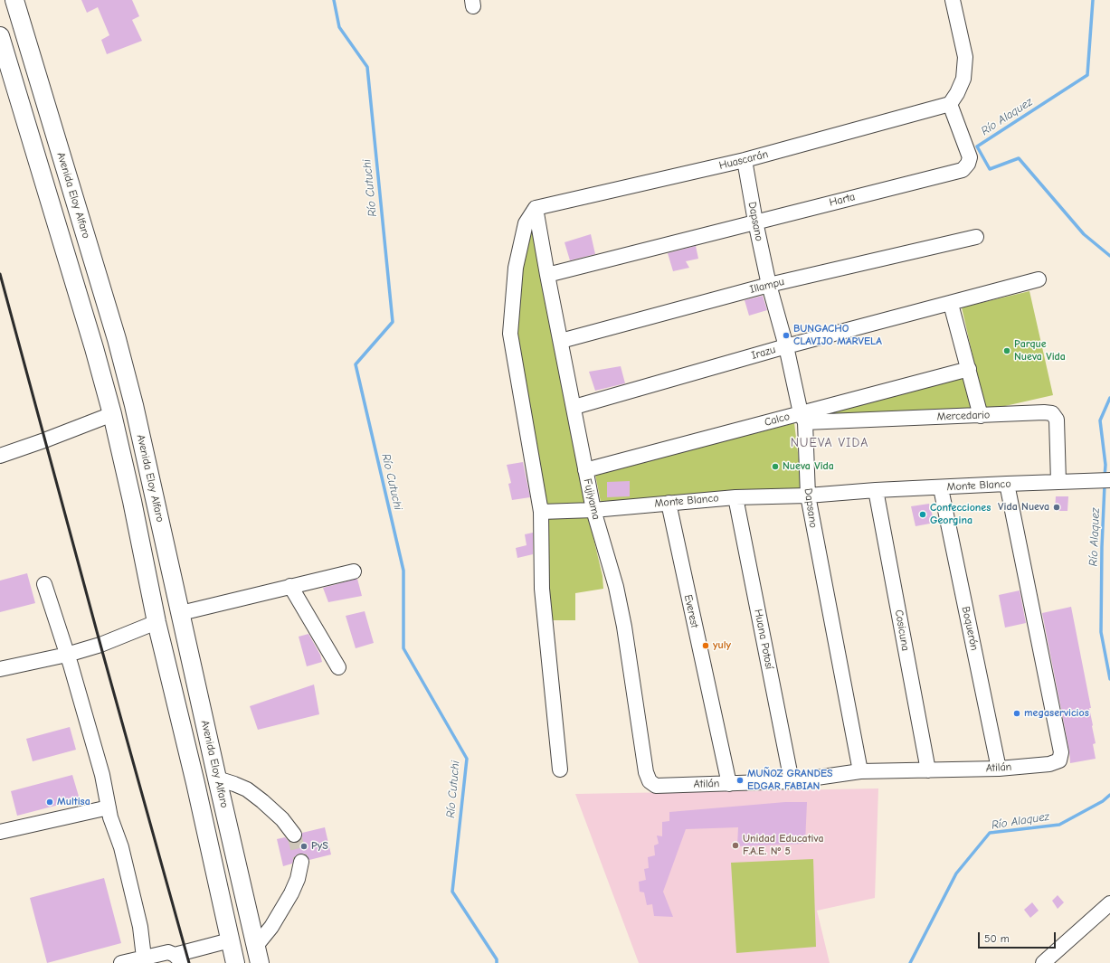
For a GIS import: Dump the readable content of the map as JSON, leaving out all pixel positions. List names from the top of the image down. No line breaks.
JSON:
{"streets":{"main road":["Avenida Eloy Alfaro"],"street":["Huascarán","Harta","Dapsano","Illampu","Irazu","Mercedario","Calco","Monte Blanco","Fujiyama","Everest","Boquerón","Cosicuna","Huana Potosí","Atilán"]},"crossings":[["Huascarán","Harta"],["Huascarán","Dapsano"],["Huascarán","Fujiyama"],["Harta","Dapsano"],["Harta","Fujiyama"],["Dapsano","Illampu"],["Dapsano","Irazu"],["Dapsano","Mercedario"],["Dapsano","Calco"],["Dapsano","Monte Blanco"],["Dapsano","Atilán"],["Illampu","Fujiyama"],["Irazu","Fujiyama"],["Mercedario","Calco"],["Mercedario","Monte Blanco"],["Calco","Fujiyama"],["Monte Blanco","Fujiyama"],["Monte Blanco","Everest"],["Monte Blanco","Boquerón"],["Monte Blanco","Cosicuna"],["Monte Blanco","Huana Potosí"],["Monte Blanco","Atilán"],["Fujiyama","Atilán"],["Everest","Atilán"],["Boquerón","Atilán"],["Cosicuna","Atilán"],["Huana Potosí","Atilán"]],"districts":["NUEVA VIDA"],"water":["Río Alaquez","Río Cutuchi"],"places":["BUNGACHO CLAVIJO MARVELA","Parque Nueva Vida","Nueva Vida","Vida Nueva","Confecciones Georgina","yuly","megaservicios","MUÑOZ GRANDES EDGAR FABIAN","Multisa","Unidad Educativa F.A.E. Nº 5","PyS"],"scale_bar":"50 m"}
